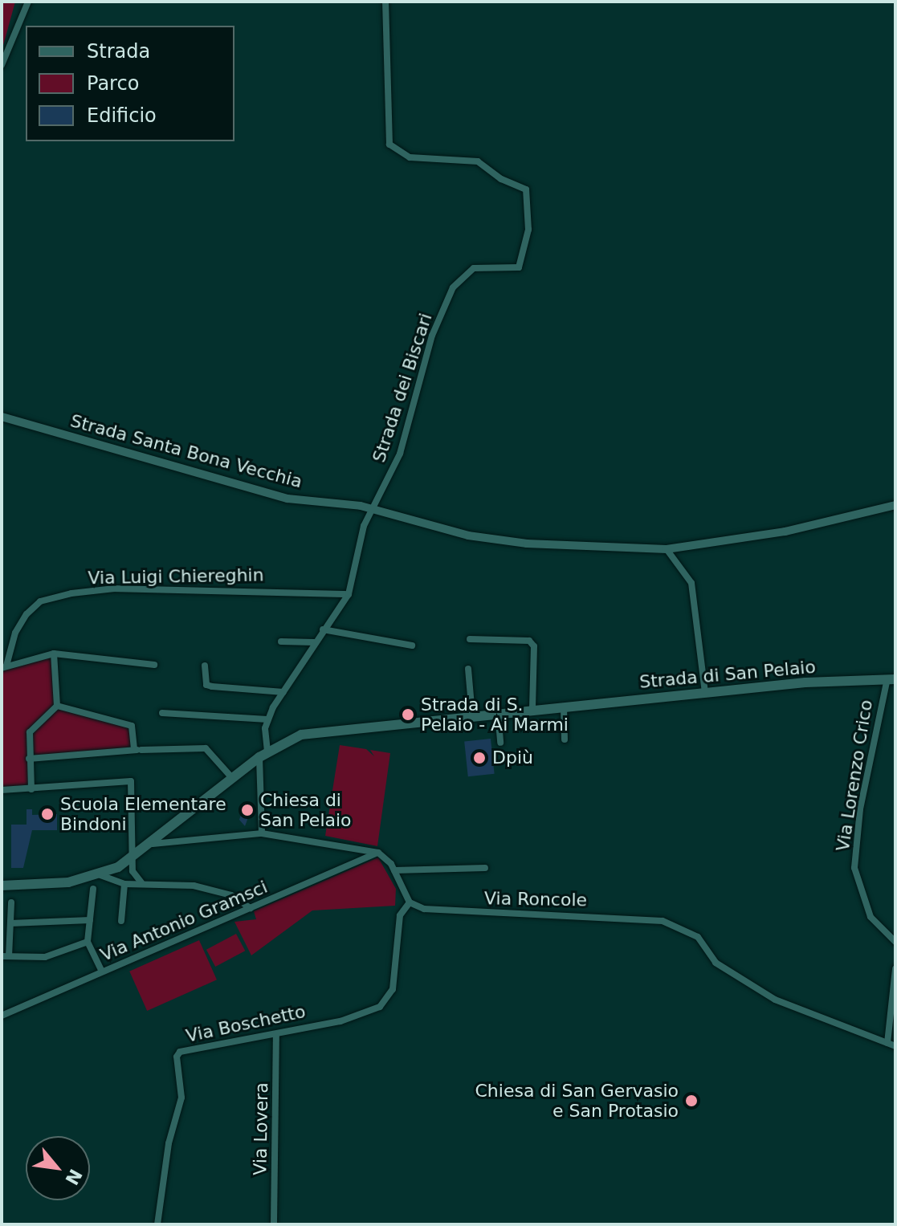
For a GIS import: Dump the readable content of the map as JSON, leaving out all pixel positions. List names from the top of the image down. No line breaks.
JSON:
{"streets":{"main road":["Strada di San Pelaio"],"street":["Strada dei Biscari","Strada Santa Bona Vecchia","Via Luigi Chiereghin","Via Lorenzo Crico","Via Roncole","Via Antonio Gramsci","Via Boschetto","Via Lovera"]},"crossings":[["Strada dei Biscari","Strada Santa Bona Vecchia"],["Strada dei Biscari","Via Luigi Chiereghin"],["Strada di San Pelaio","Via Lorenzo Crico"],["Via Roncole","Via Boschetto"],["Via Boschetto","Via Lovera"]],"places":["Strada di S. Pelaio - Ai Marmi","Dpiù","Chiesa di San Pelaio","Scuola Elementare Bindoni","Chiesa di San Gervasio e San Protasio"],"legend":["Strada","Parco","Edificio"],"north":"bottom right"}
